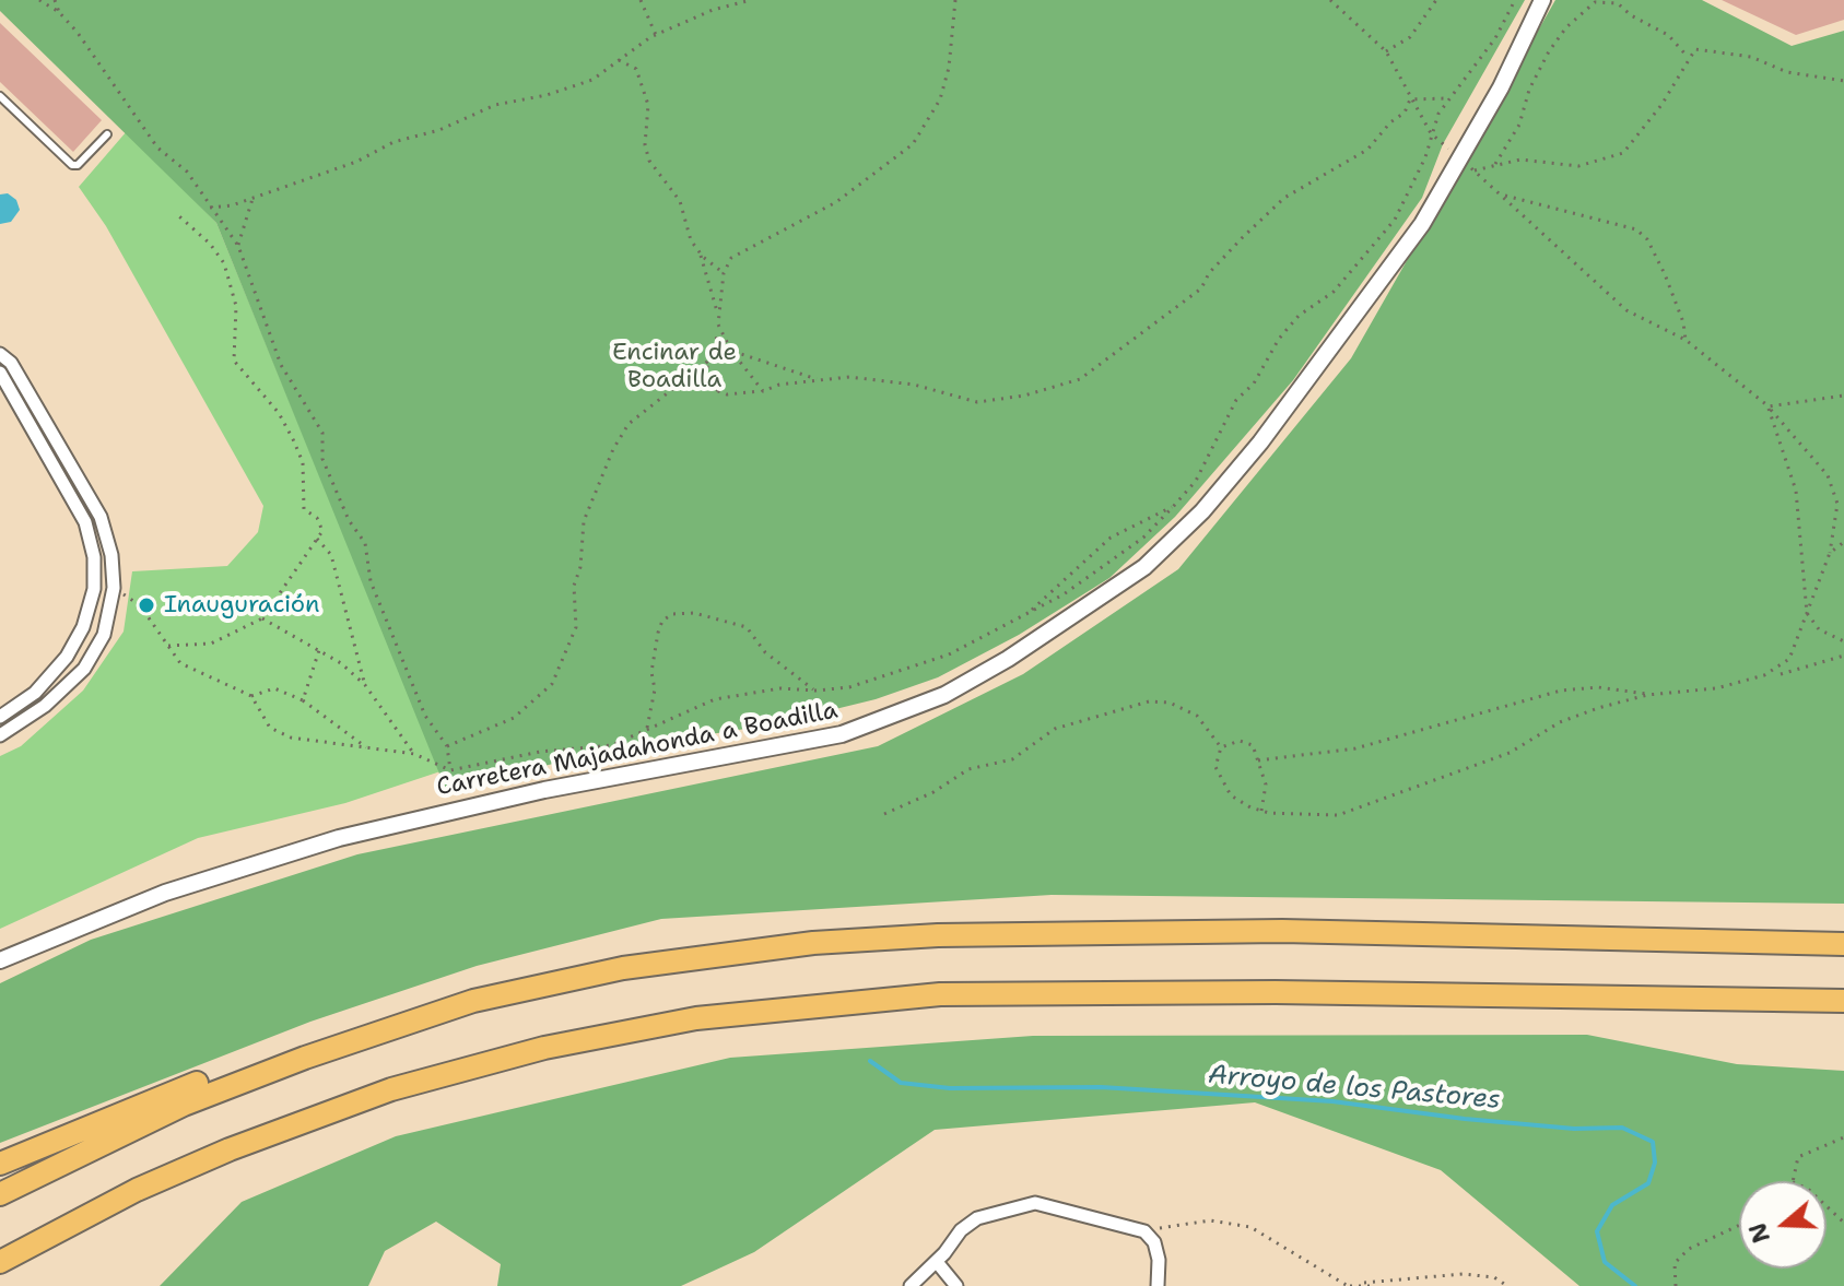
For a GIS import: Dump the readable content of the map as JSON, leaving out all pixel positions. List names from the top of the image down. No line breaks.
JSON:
{"streets":{"street":["Carretera Majadahonda a Boadilla"]},"water":["Arroyo de los Pastores"],"parks":["Encinar de Boadilla"],"places":["Inauguración"],"north":"left"}
